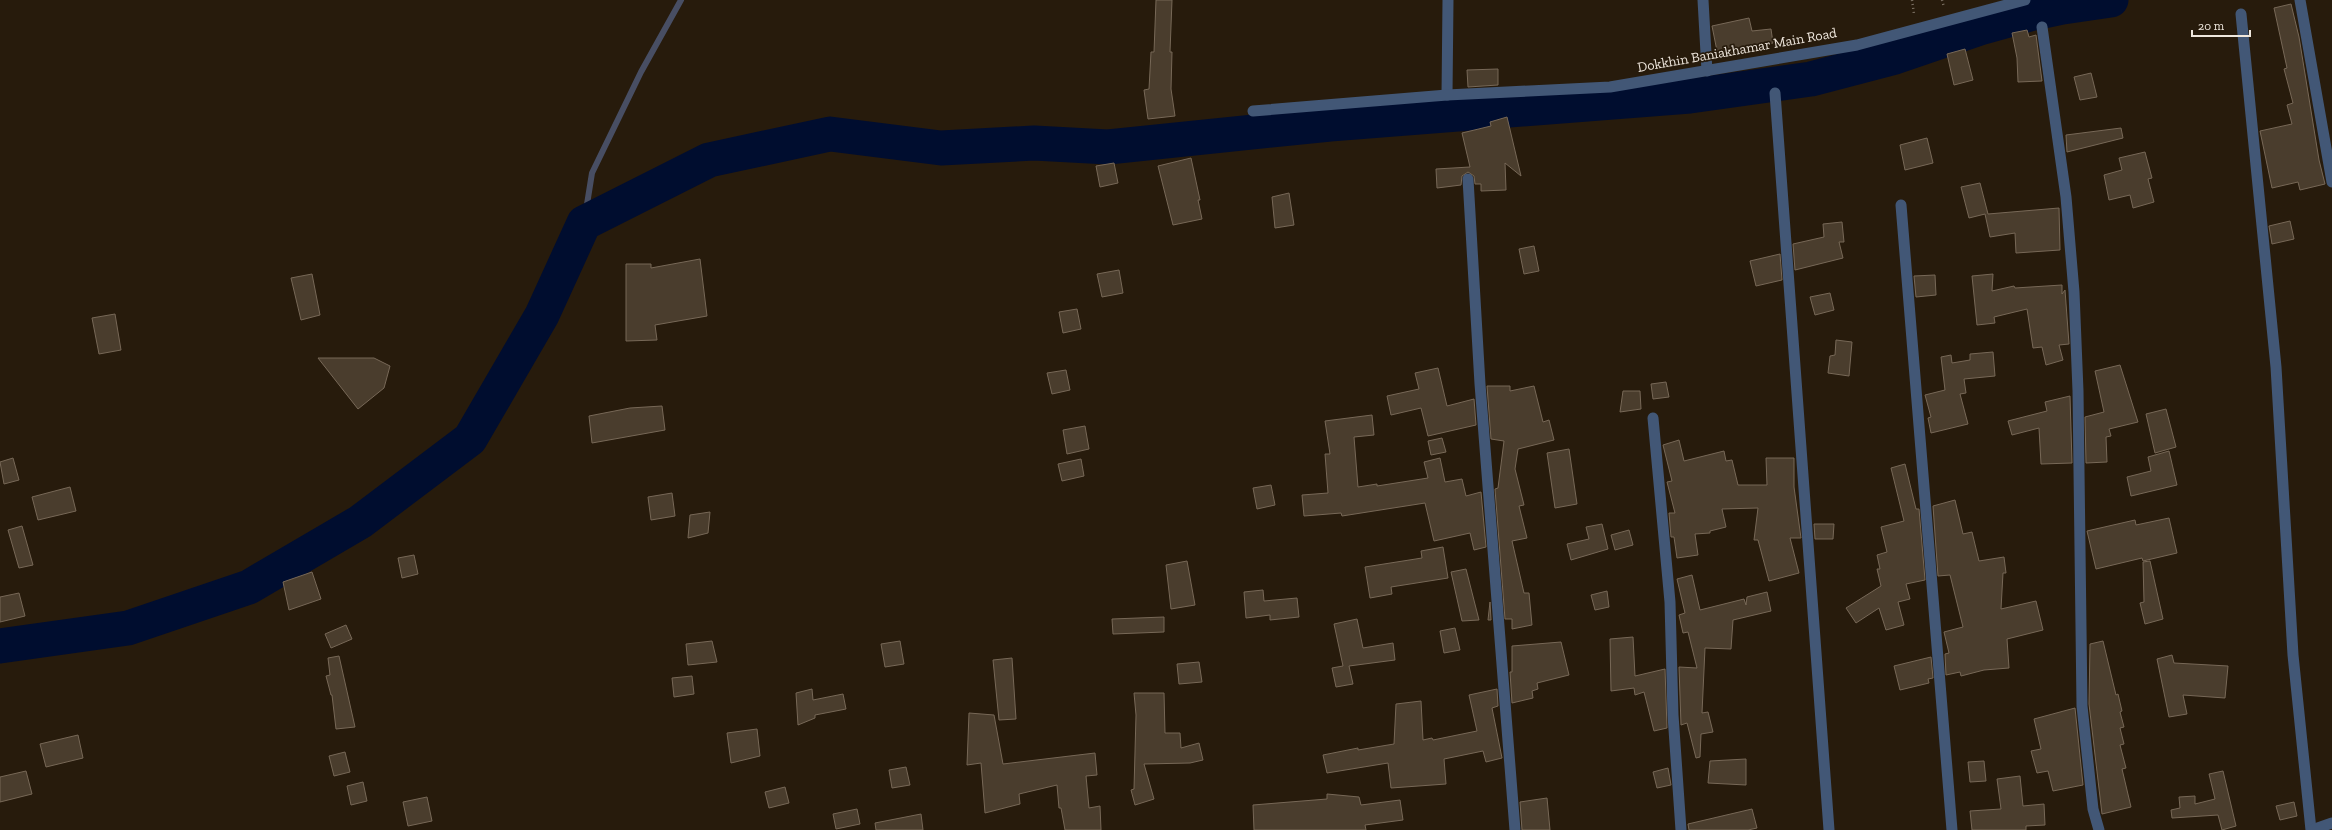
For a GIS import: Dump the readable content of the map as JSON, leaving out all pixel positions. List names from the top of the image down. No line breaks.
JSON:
{"streets":{"street":["Dokkhin Baniakhamar Main Road"]},"scale_bar":"20 m"}
